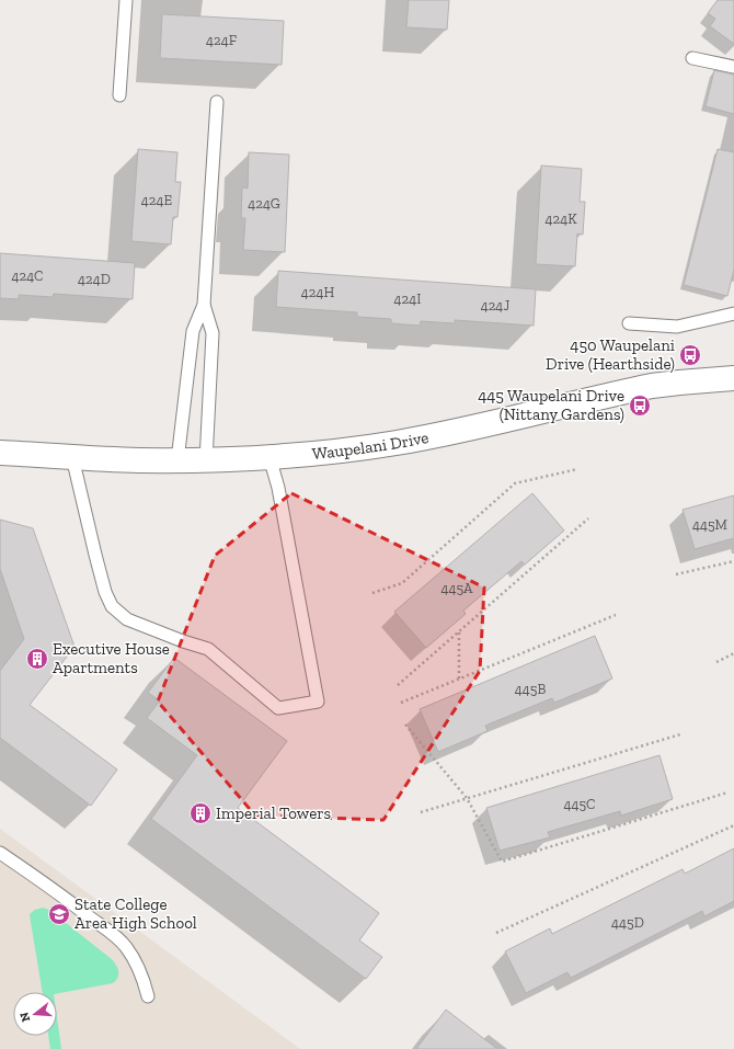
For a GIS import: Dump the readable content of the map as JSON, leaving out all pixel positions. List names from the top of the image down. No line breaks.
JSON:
{"streets":{"street":["Waupelani Drive"]},"places":{"bus stop":["450 Waupelani Drive (Hearthside)","445 Waupelani Drive (Nittany Gardens)"],"building":["Executive House Apartments","Imperial Towers"],"school or university":["State College Area High School"]},"house_numbers":["424F","424E","424G","424K","424C","424D","424H","424I","424J","445M","445A","445B","445C","445D"],"north":"left"}
